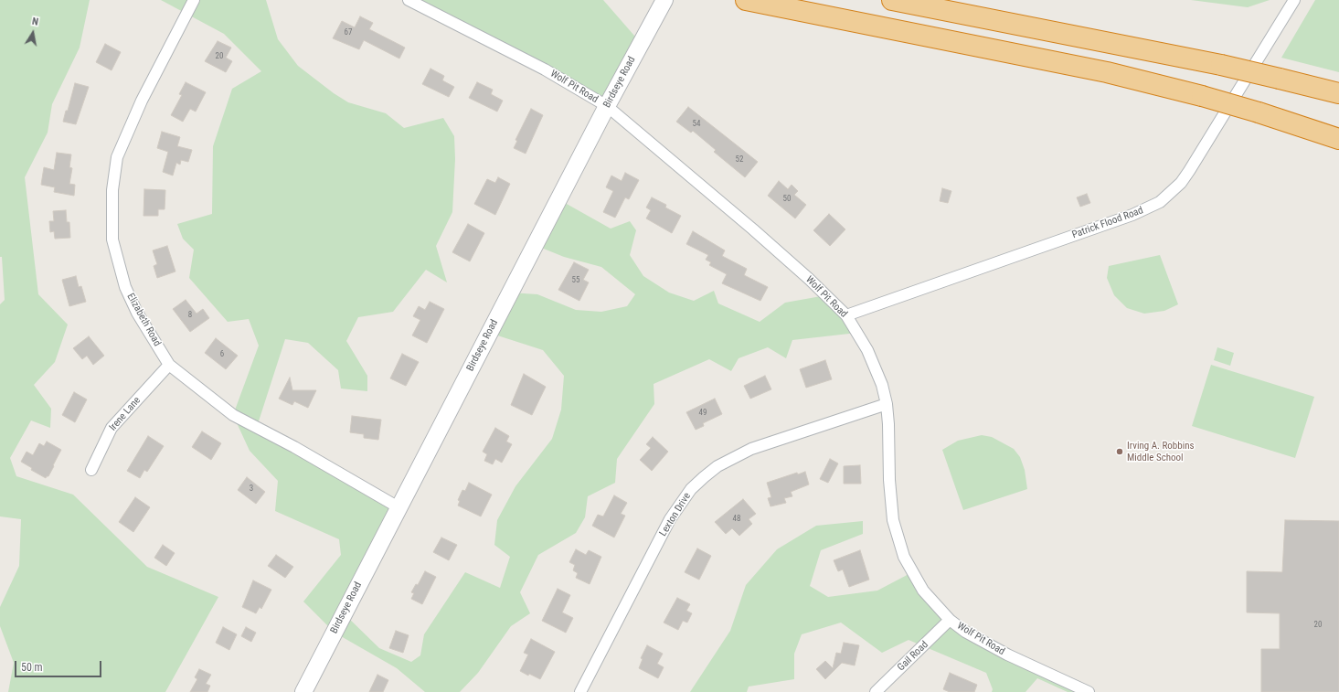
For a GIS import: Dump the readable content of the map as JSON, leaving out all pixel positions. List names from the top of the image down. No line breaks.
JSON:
{"streets":{"main road":["Birdseye Road"],"street":["Wolf Pit Road","Patrick Flood Road","Elizabeth Road","Irene Lane","Lexton Drive","Gail Road"]},"crossings":[["Birdseye Road","Wolf Pit Road"],["Birdseye Road","Elizabeth Road"],["Wolf Pit Road","Patrick Flood Road"],["Wolf Pit Road","Lexton Drive"],["Wolf Pit Road","Gail Road"],["Elizabeth Road","Irene Lane"]],"places":["Irving A. Robbins Middle School"],"house_numbers":["67","20","54","52","50","55","8","6","49","3","48","20"],"scale_bar":"50 m","north":"top"}
